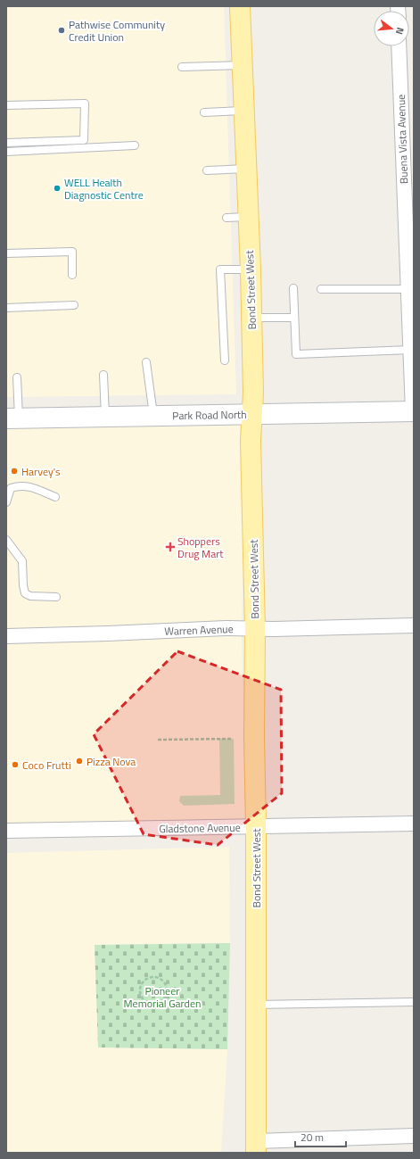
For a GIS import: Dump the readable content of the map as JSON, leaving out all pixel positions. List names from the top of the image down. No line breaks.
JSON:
{"streets":{"main road":["Bond Street West","Park Road North"],"street":["Buena Vista Avenue","Warren Avenue","Gladstone Avenue"]},"crossings":[["Buena Vista Avenue","Park Road North"],["Bond Street West","Park Road North"],["Bond Street West","Warren Avenue"],["Bond Street West","Gladstone Avenue"]],"parks":["Pioneer Memorial Garden"],"places":{"other":["Pathwise Community Credit Union","WELL Health Diagnostic Centre","Harvey's","Pizza Nova","Coco Frutti"],"health":["Shoppers Drug Mart"]},"scale_bar":"20 m","north":"right"}
